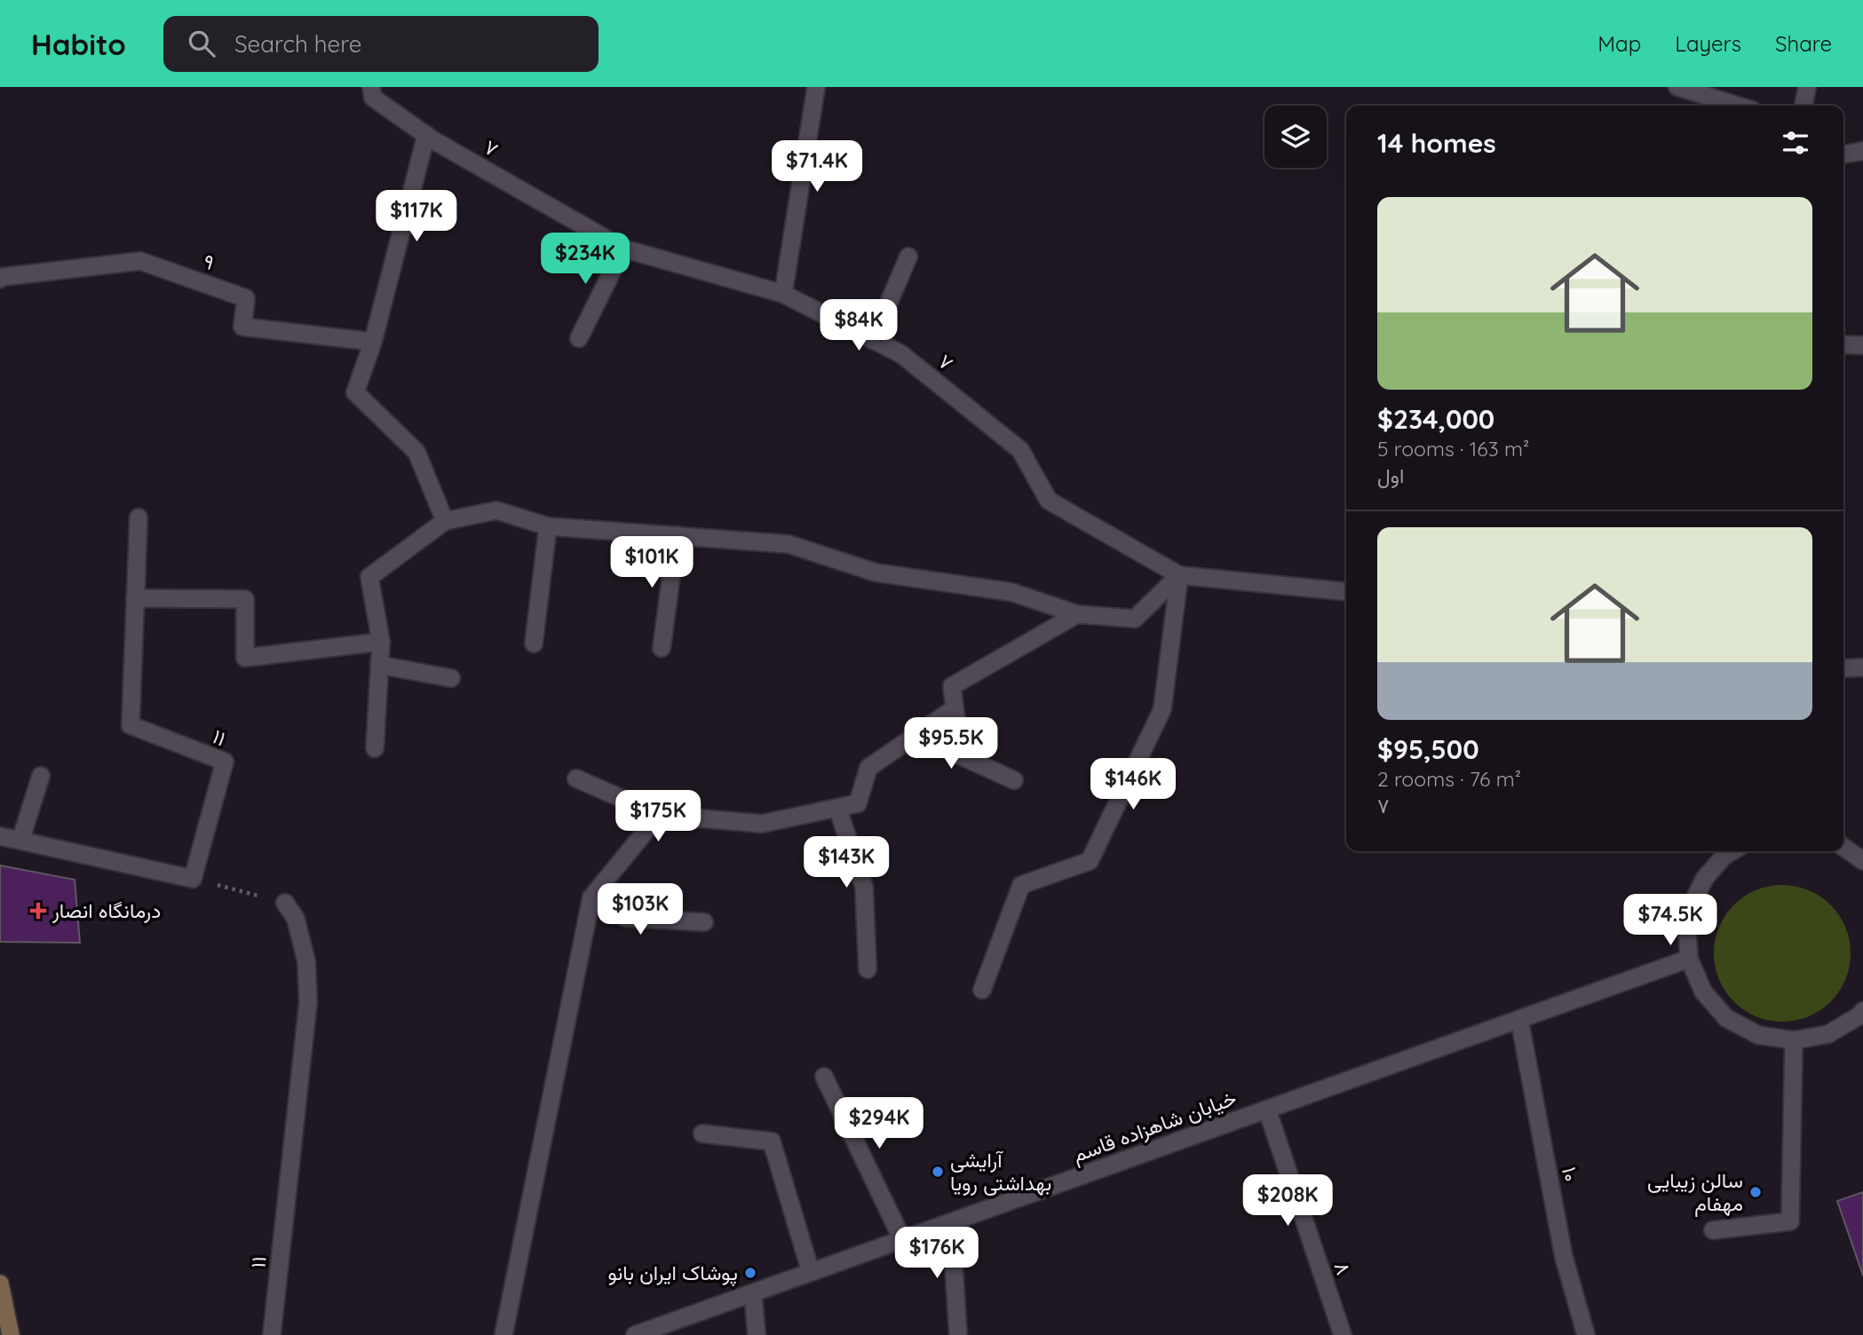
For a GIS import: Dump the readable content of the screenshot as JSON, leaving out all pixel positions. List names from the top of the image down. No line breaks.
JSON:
{"streets":{"street":["۷","۹","۱۱","خیابان شاهزاده قاسم","۱۰","۸"]},"crossings":[["خیابان شاهزاده قاسم","۱۰"],["خیابان شاهزاده قاسم","۸"]],"places":{"health":["درمانگاه انصار"],"other":["آرایشی بهداشتی رویا","سالن زیبایی مهفام","پوشاک ایران بانو"]},"page":{"header":"Habito","search":"Search here","nav":["Map","Layers","Share"],"heading":"14 homes","price":["$71.4K","$117K","$234K","$84K","$101K","$95.5K","$146K","$175K","$143K","$103K","$74.5K","$294K","$208K","$176K"],"list":[{"name":"$234,000","note":"5 rooms · 163 m² · اول"},{"name":"$95,500","note":"2 rooms · 76 m² · ۷"}]}}
